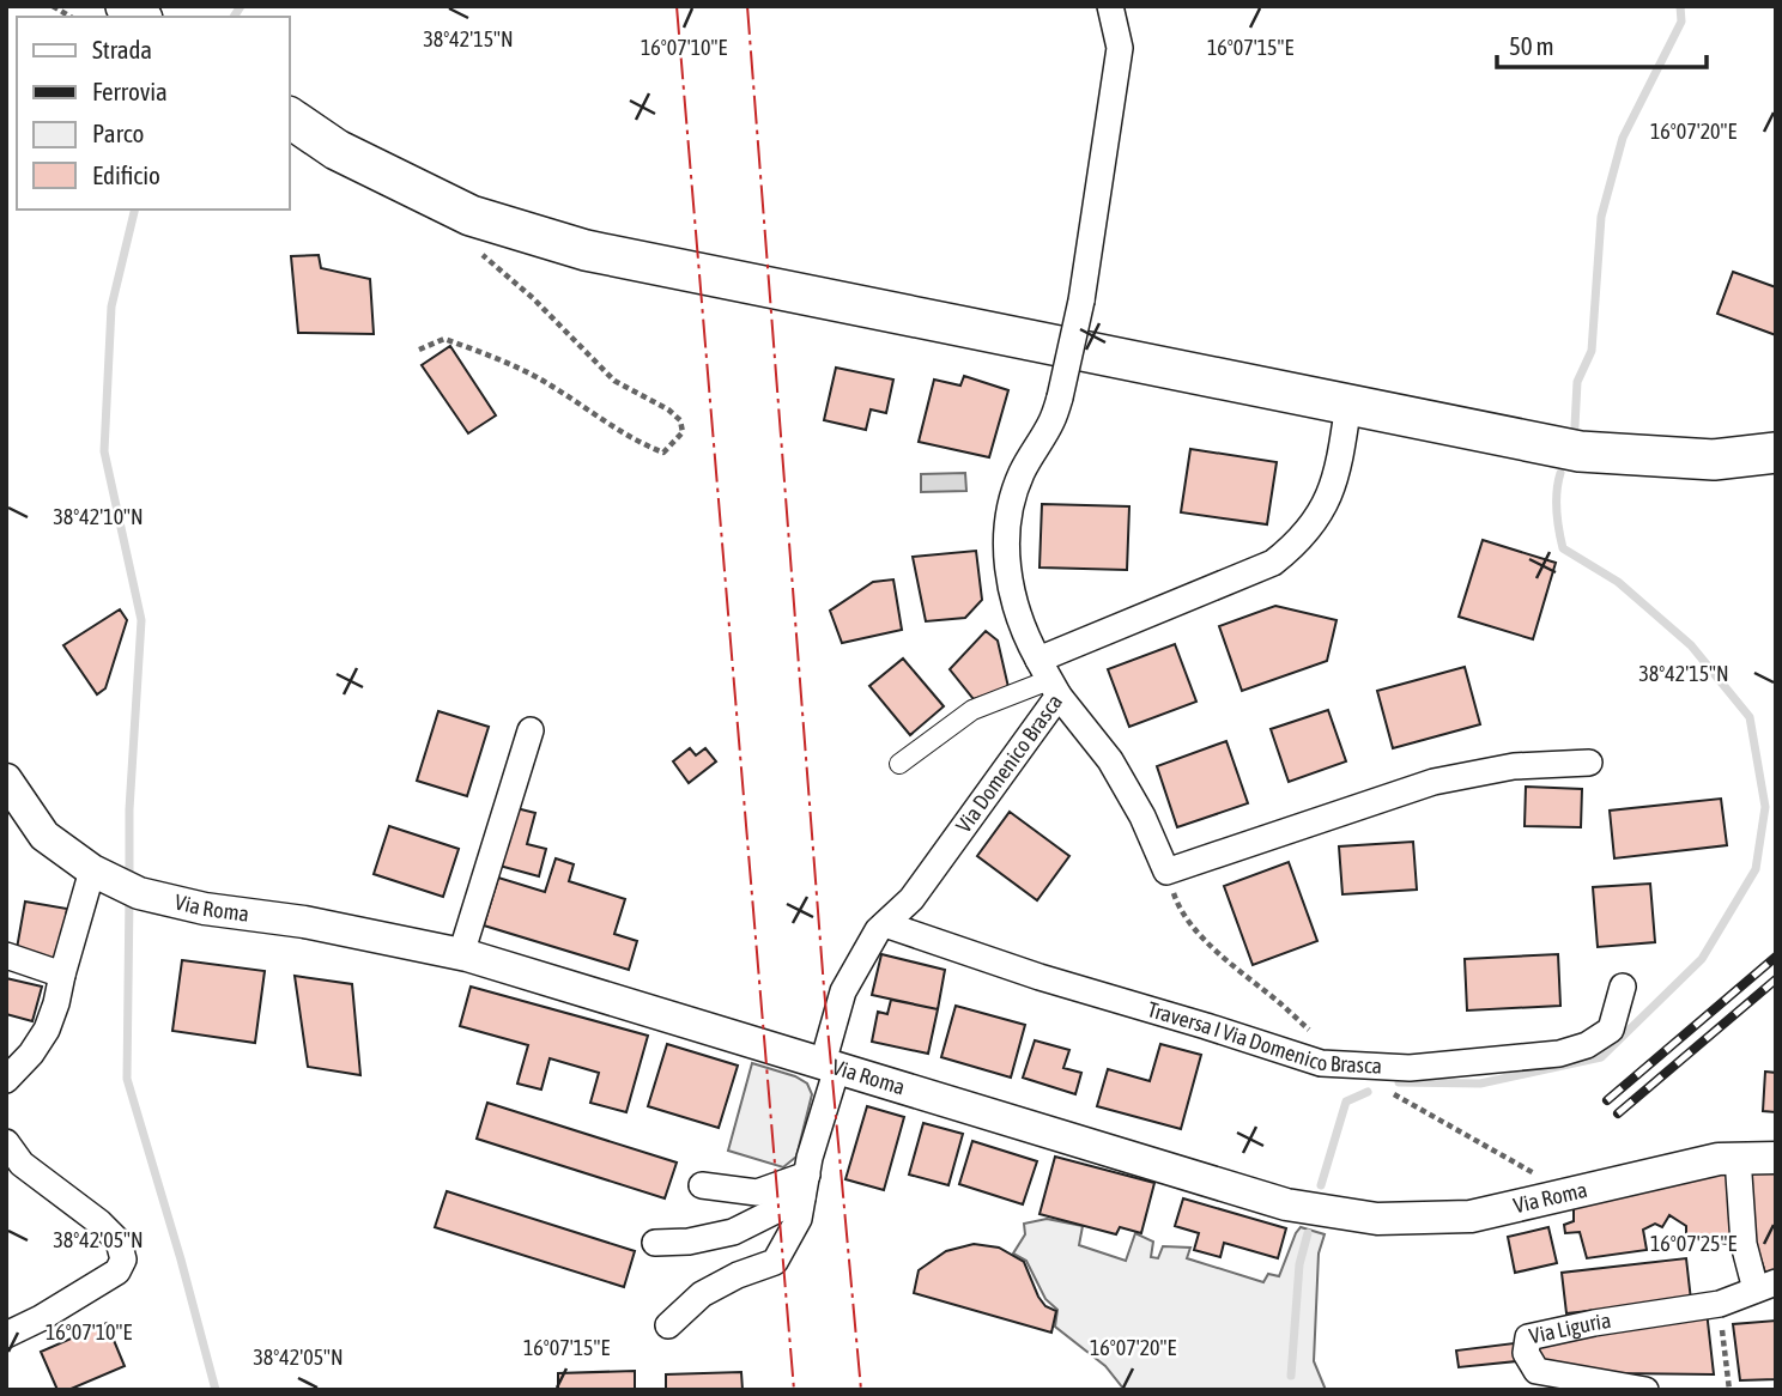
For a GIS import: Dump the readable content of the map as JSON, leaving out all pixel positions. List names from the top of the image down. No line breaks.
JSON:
{"streets":{"street":["Via Domenico Brasca","Via Roma","Traversa I Via Domenico Brasca","Via Liguria"]},"crossings":[["Via Domenico Brasca","Via Roma"],["Via Domenico Brasca","Traversa I Via Domenico Brasca"]],"legend":["Strada","Ferrovia","Parco","Edificio"],"scale_bar":"50 m","coordinates":["38°42'15\"N","16°07'10\"E","16°07'15\"E","16°07'20\"E","38°42'10\"N","38°42'05\"N","16°07'25\"E"]}
